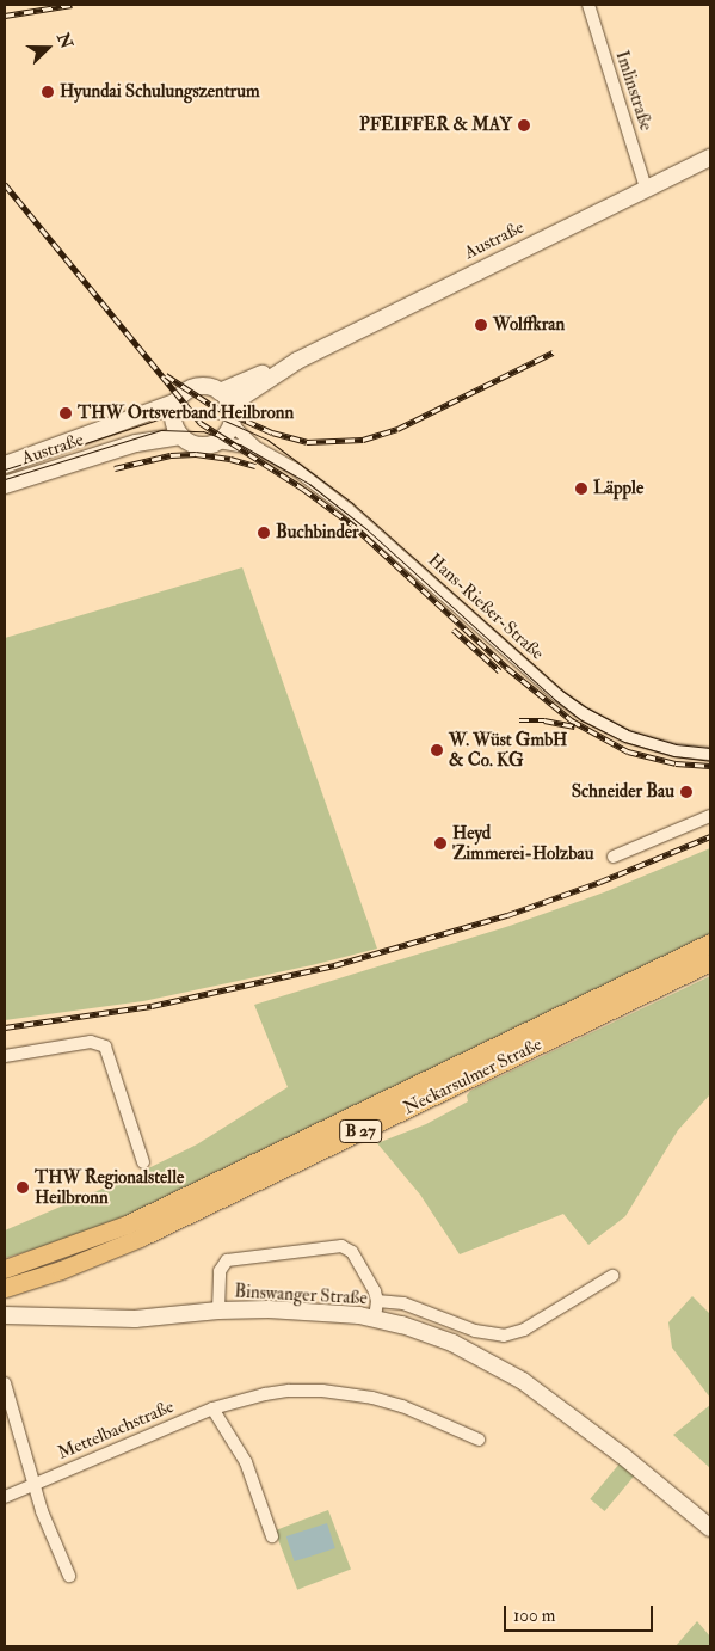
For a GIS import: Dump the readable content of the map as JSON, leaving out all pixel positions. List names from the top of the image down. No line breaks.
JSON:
{"streets":{"main road":["Austraße","Neckarsulmer Straße","B 27","Binswanger Straße"],"street":["Imlinstraße","Hans-Rießer-Straße","Mettelbachstraße"]},"crossings":[["Imlinstraße","Austraße"],["Austraße","Hans-Rießer-Straße"]],"places":["Hyundai Schulungszentrum","PFEIFFER & MAY","Wolffkran","THW Ortsverband Heilbronn","Läpple","Buchbinder","W. Wüst GmbH & Co. KG","Schneider Bau","Heyd Zimmerei-Holzbau","THW Regionalstelle Heilbronn"],"scale_bar":"100 m","north":"right"}
